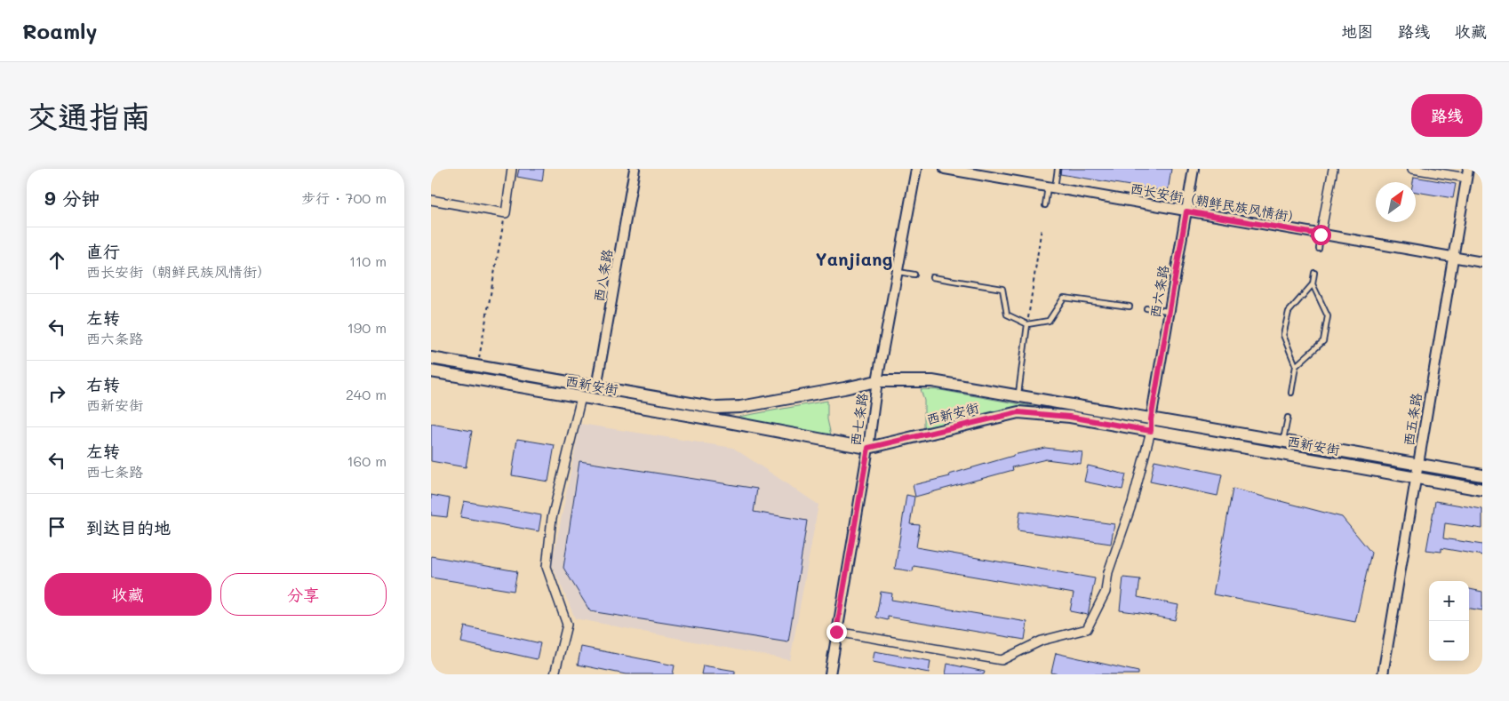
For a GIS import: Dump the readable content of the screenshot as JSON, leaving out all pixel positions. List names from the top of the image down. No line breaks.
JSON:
{"streets":{"main road":["西新安街"],"street":["西长安街（朝鲜民族风情街）","西八条路","西六条路","西七条路","西五条路"]},"crossings":[["西长安街（朝鲜民族风情街）","西六条路"],["西长安街（朝鲜民族风情街）","西五条路"],["西八条路","西新安街"],["西六条路","西新安街"],["西新安街","西七条路"],["西新安街","西五条路"]],"districts":["Yanjiang"],"north":"top right","page":{"header":"Roamly","nav":["地图","路线","收藏"],"buttons":["路线",["收藏","分享"]],"title":"交通指南","heading":["9 分钟","步行 · 700 m"],"list":[["直行","西长安街（朝鲜民族风情街）","110 m"],["左转","西六条路","190 m"],["右转","西新安街","240 m"],["左转","西七条路","160 m"],"到达目的地"],"map_buttons":["+","−"]}}
